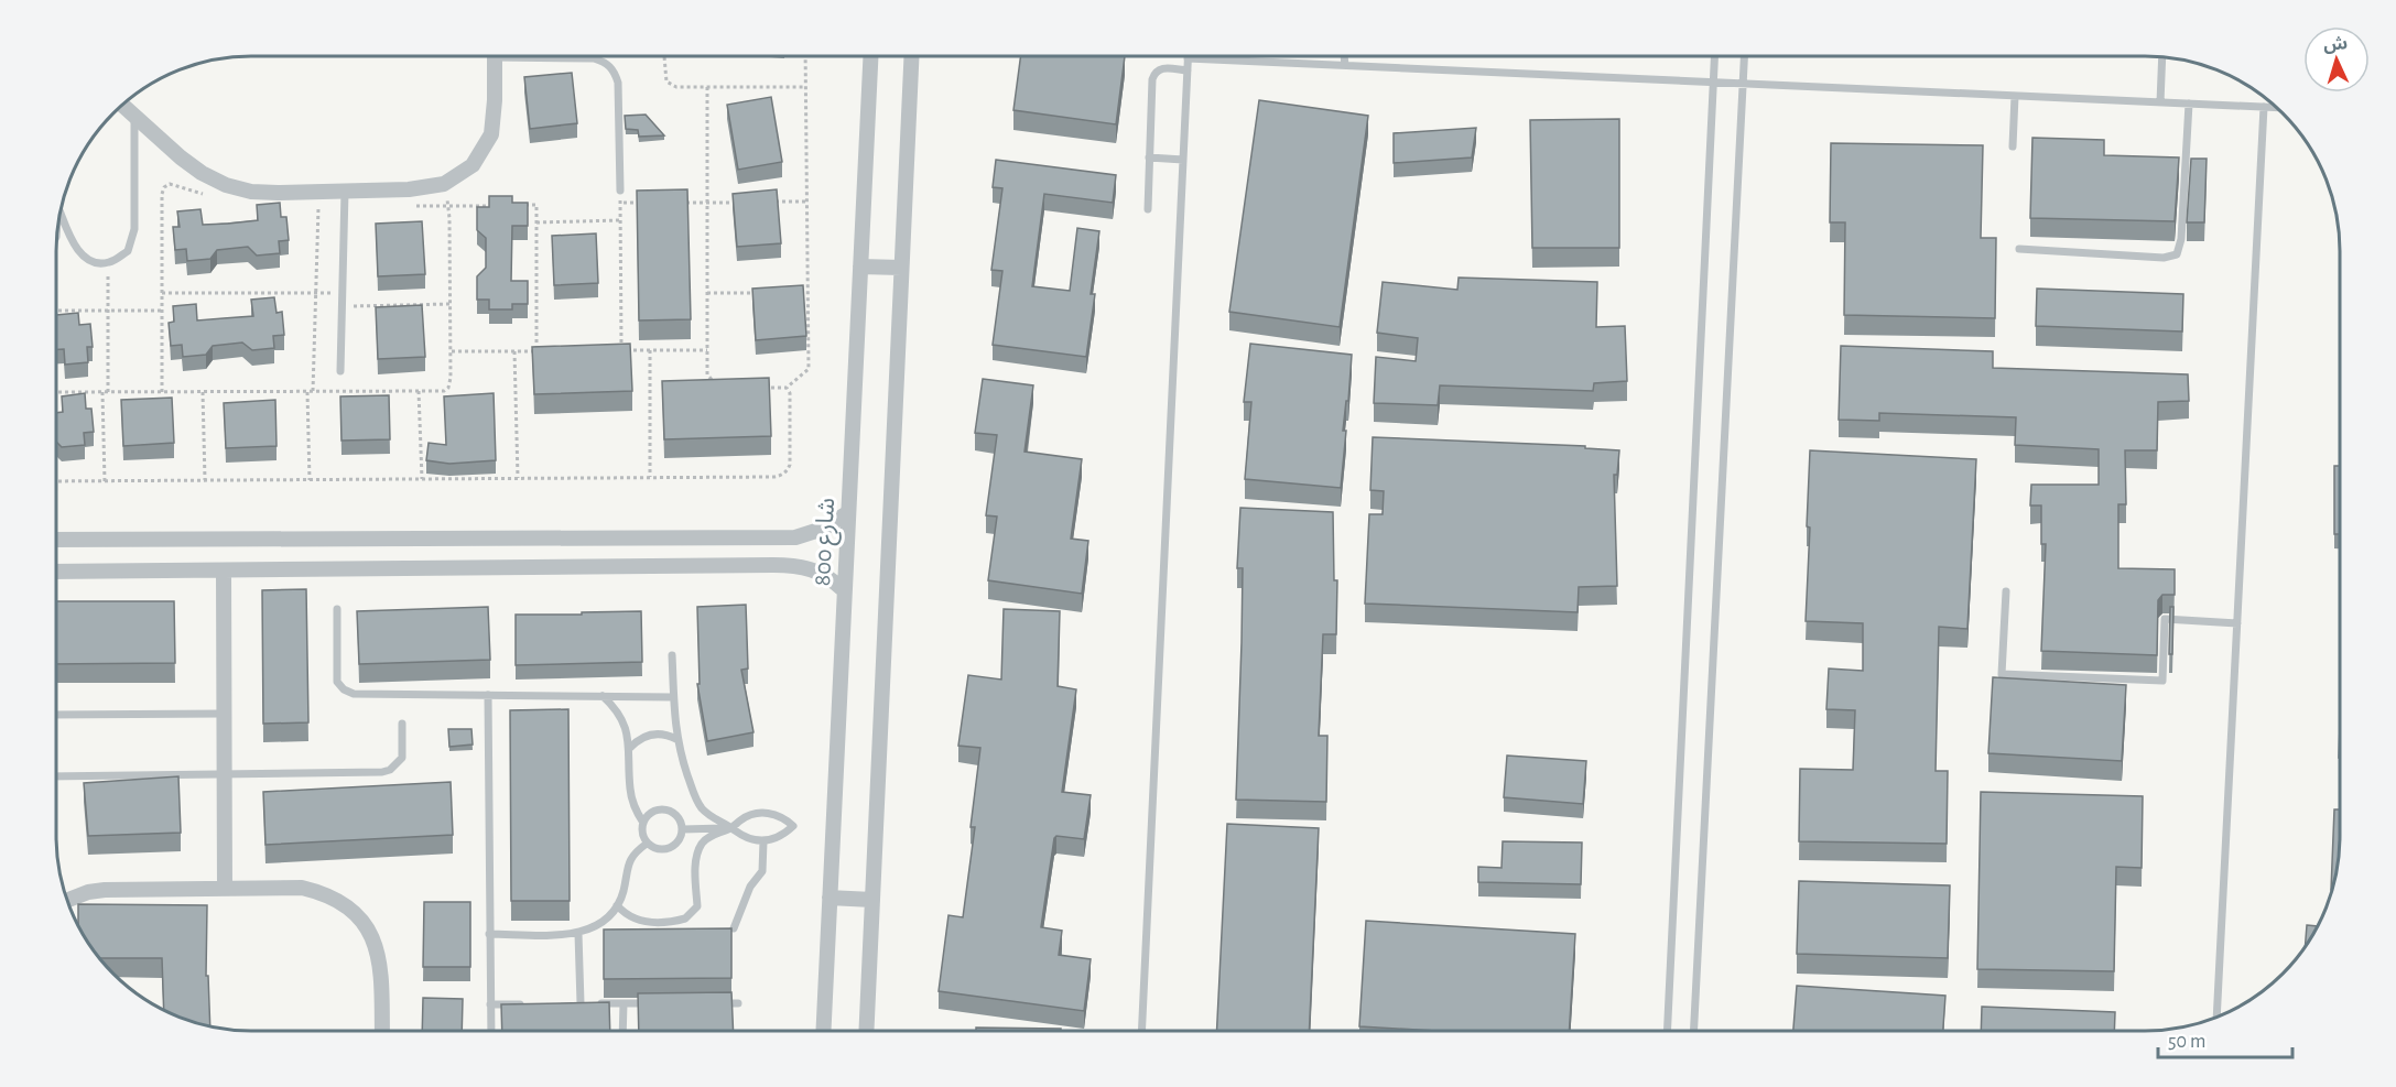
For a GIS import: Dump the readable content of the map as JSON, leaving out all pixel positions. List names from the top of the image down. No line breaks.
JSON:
{"streets":{"street":["شارع 800"]},"scale_bar":"50 m","north":"top"}
